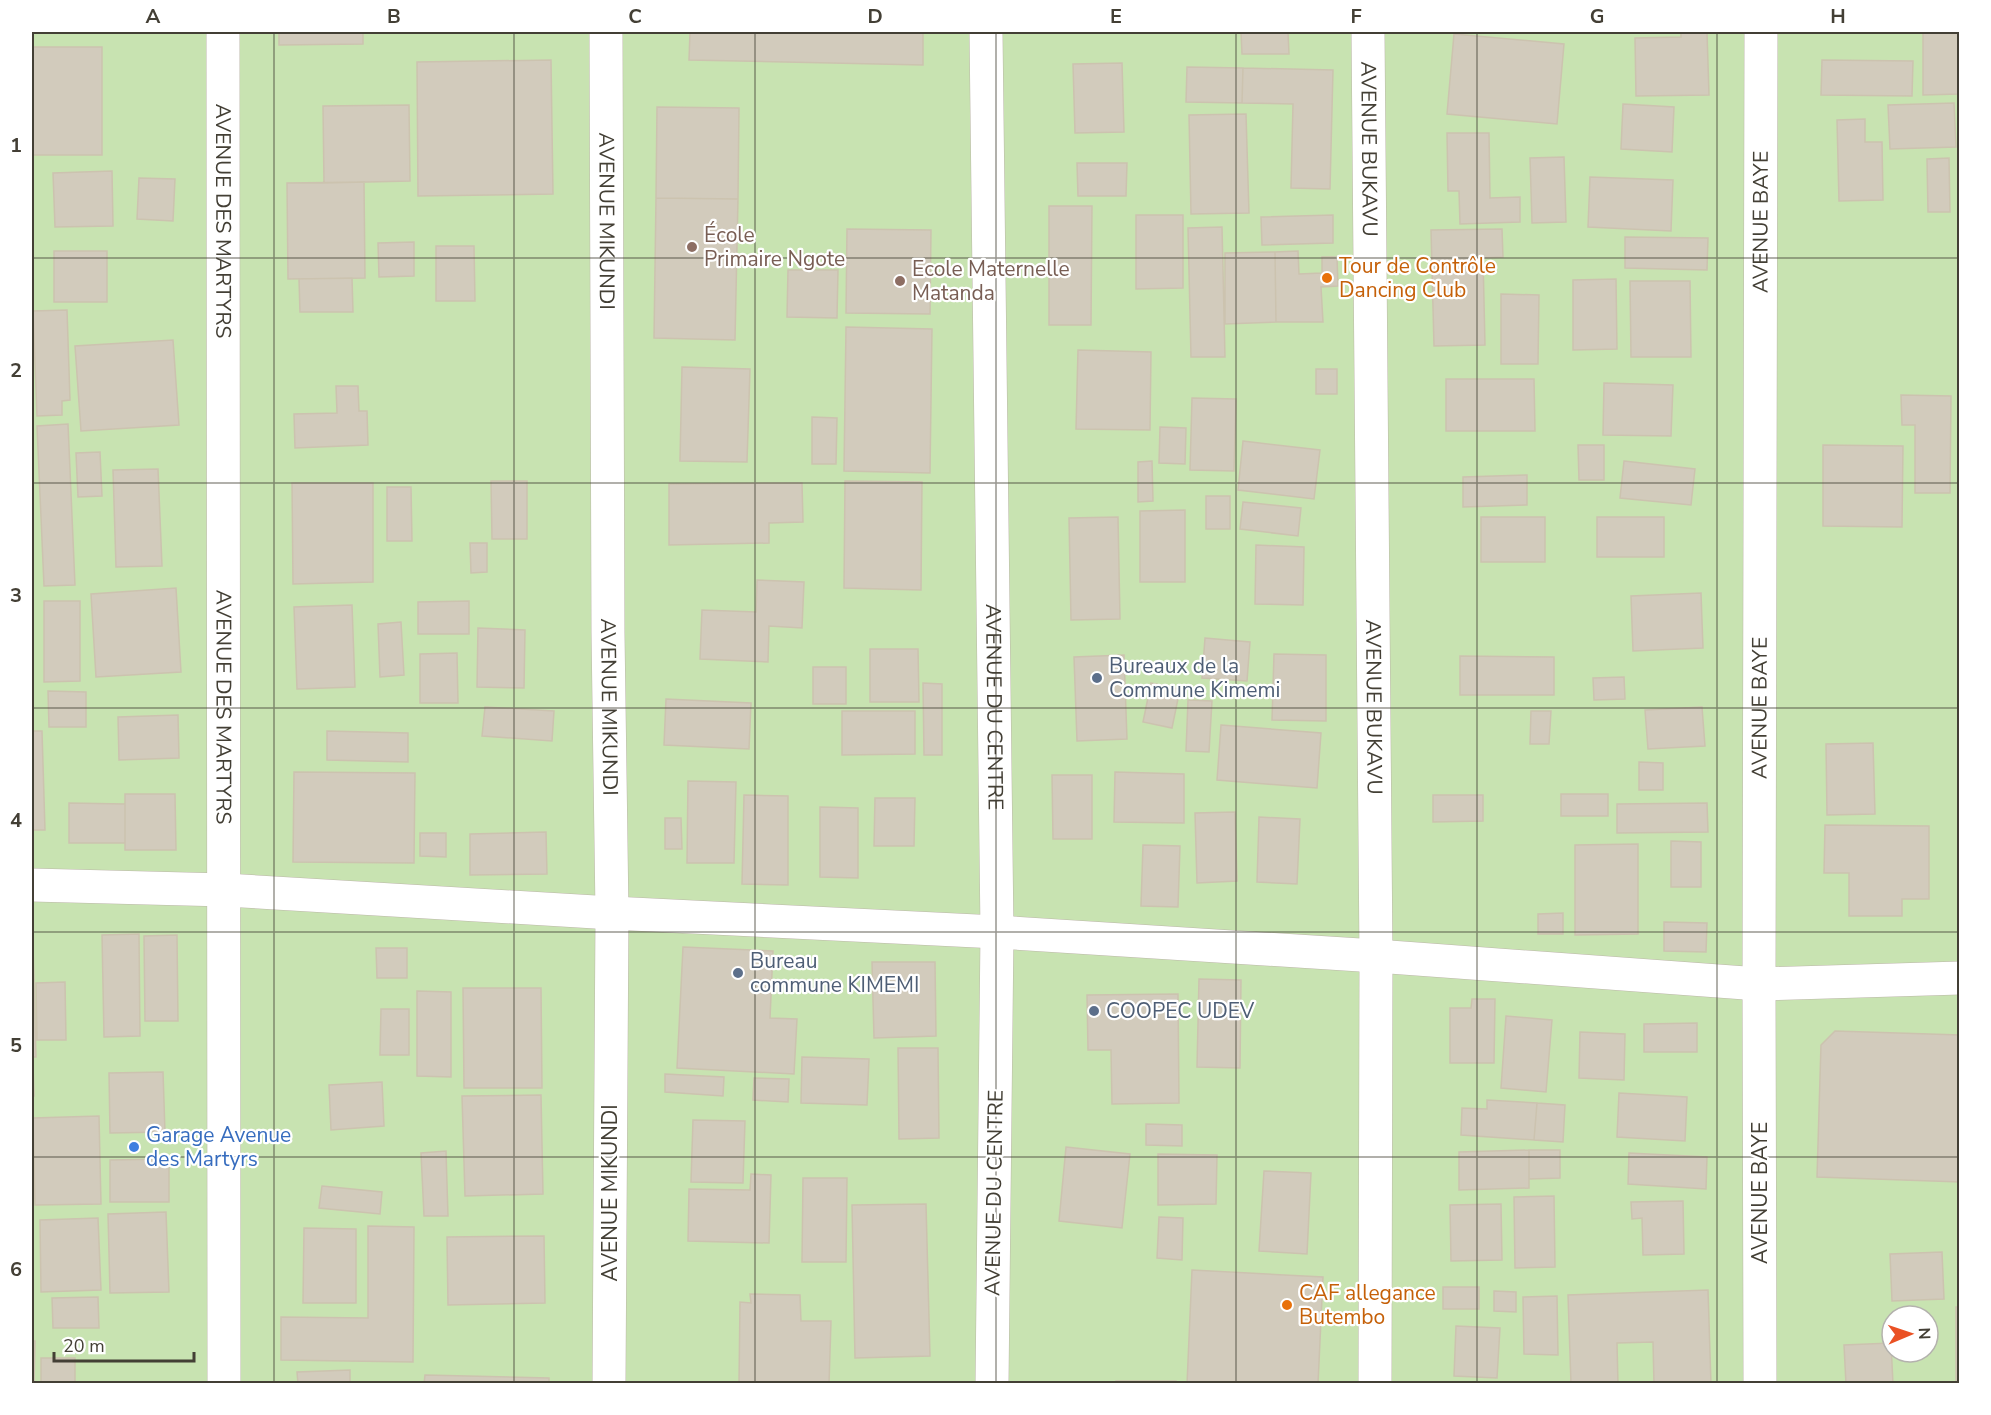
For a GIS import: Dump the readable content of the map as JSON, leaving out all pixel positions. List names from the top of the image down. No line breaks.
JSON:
{"streets":{"street":["AVENUE BUKAVU","AVENUE DES MARTYRS","AVENUE MIKUNDI","AVENUE BAYE","AVENUE DU CENTRE"]},"places":["École Primaire Ngote","Tour de Contrôle Dancing Club","Ecole Maternelle Matanda","Bureaux de la Commune Kimemi","Bureau commune KIMEMI","COOPEC UDEV","Garage Avenue des Martyrs","CAF allegance Butembo"],"scale_bar":"20 m","north":"right","grid":{"columns":["A","B","C","D","E","F","G","H"],"rows":["1","2","3","4","5","6"]}}
